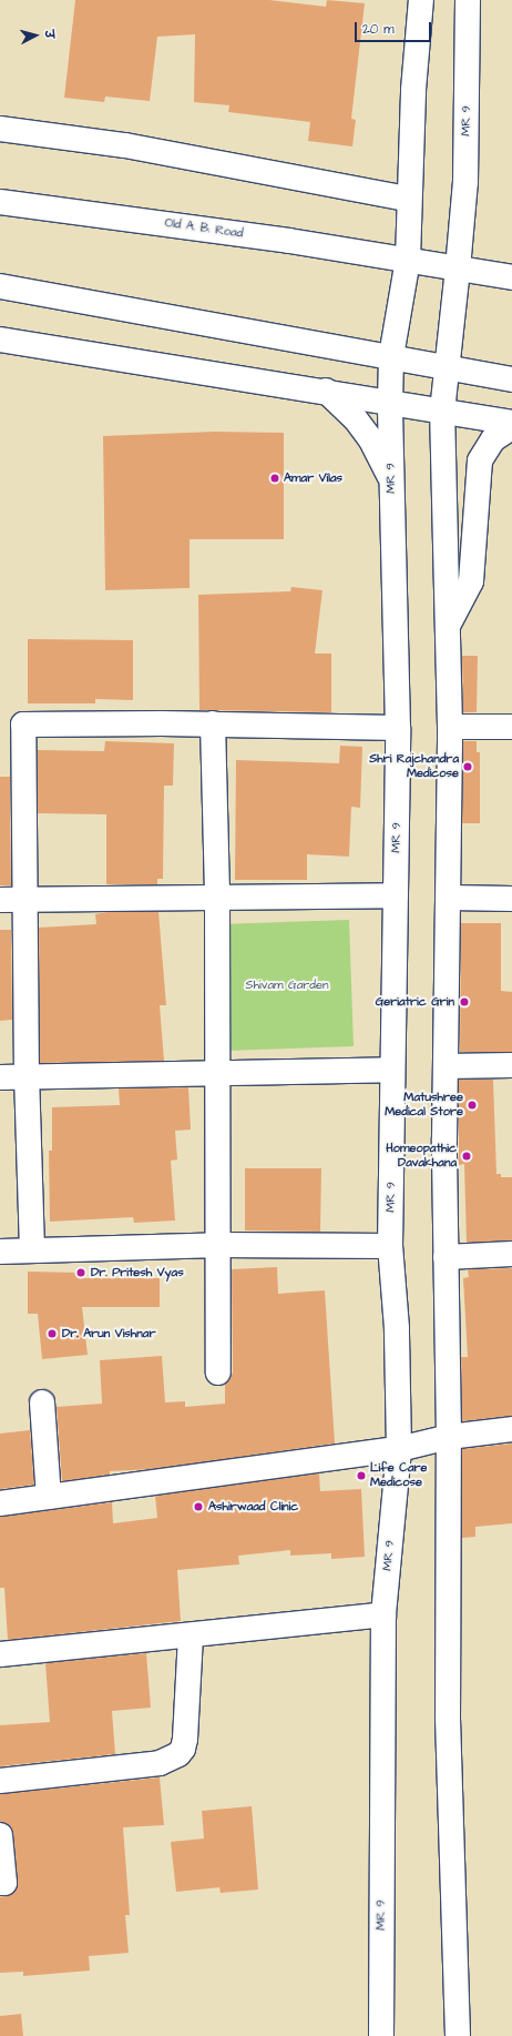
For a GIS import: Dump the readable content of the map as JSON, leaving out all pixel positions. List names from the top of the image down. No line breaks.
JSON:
{"streets":{"street":["MR 9","Old A. B. Road"]},"crossings":[["MR 9","Old A. B. Road"]],"parks":["Shivam Garden"],"places":["Amar Vilas","Shri Rajchandra Medicose","Geriatric Grin","Matushree Medical Store","Homeopathic Davakhana","Dr. Pritesh Vyas","Dr. Arun Vishnar","Life Care Medicose","Ashirwaad Clinic"],"scale_bar":"20 m","north":"right"}
